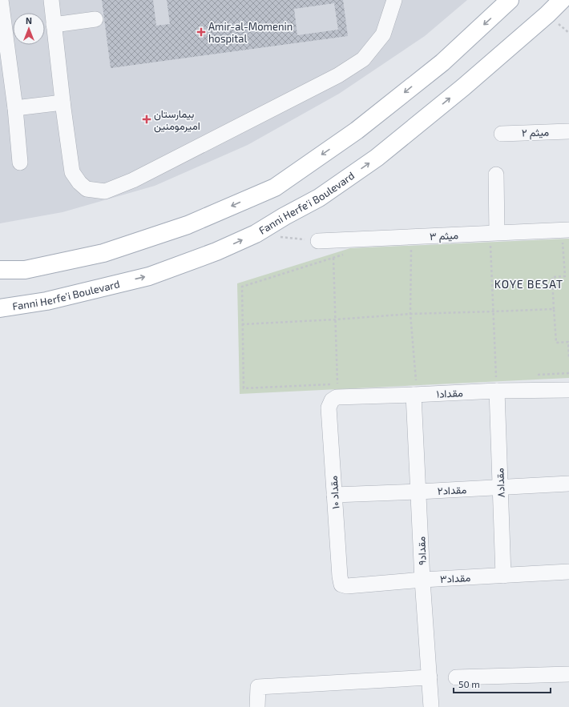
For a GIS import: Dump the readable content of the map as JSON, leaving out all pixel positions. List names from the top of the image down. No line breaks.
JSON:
{"streets":{"main road":["Fanni Herfe'i Boulevard"],"street":["میثم ۲","میثم ۳","مقداد۱","مقداد۸","مقداد۲","مقداد ۱۰","مقداد۹","مقداد۳"]},"crossings":[["مقداد۱","مقداد۸"],["مقداد۱","مقداد ۱۰"],["مقداد۱","مقداد۹"],["مقداد۸","مقداد۲"],["مقداد۸","مقداد۳"],["مقداد۲","مقداد ۱۰"],["مقداد۲","مقداد۹"],["مقداد ۱۰","مقداد۳"],["مقداد۹","مقداد۳"]],"districts":["KOYE BESAT"],"places":{"health":["Amir-al-Momenin hospital","بیمارستان امیرمومنین"]},"scale_bar":"50 m","north":"top"}
